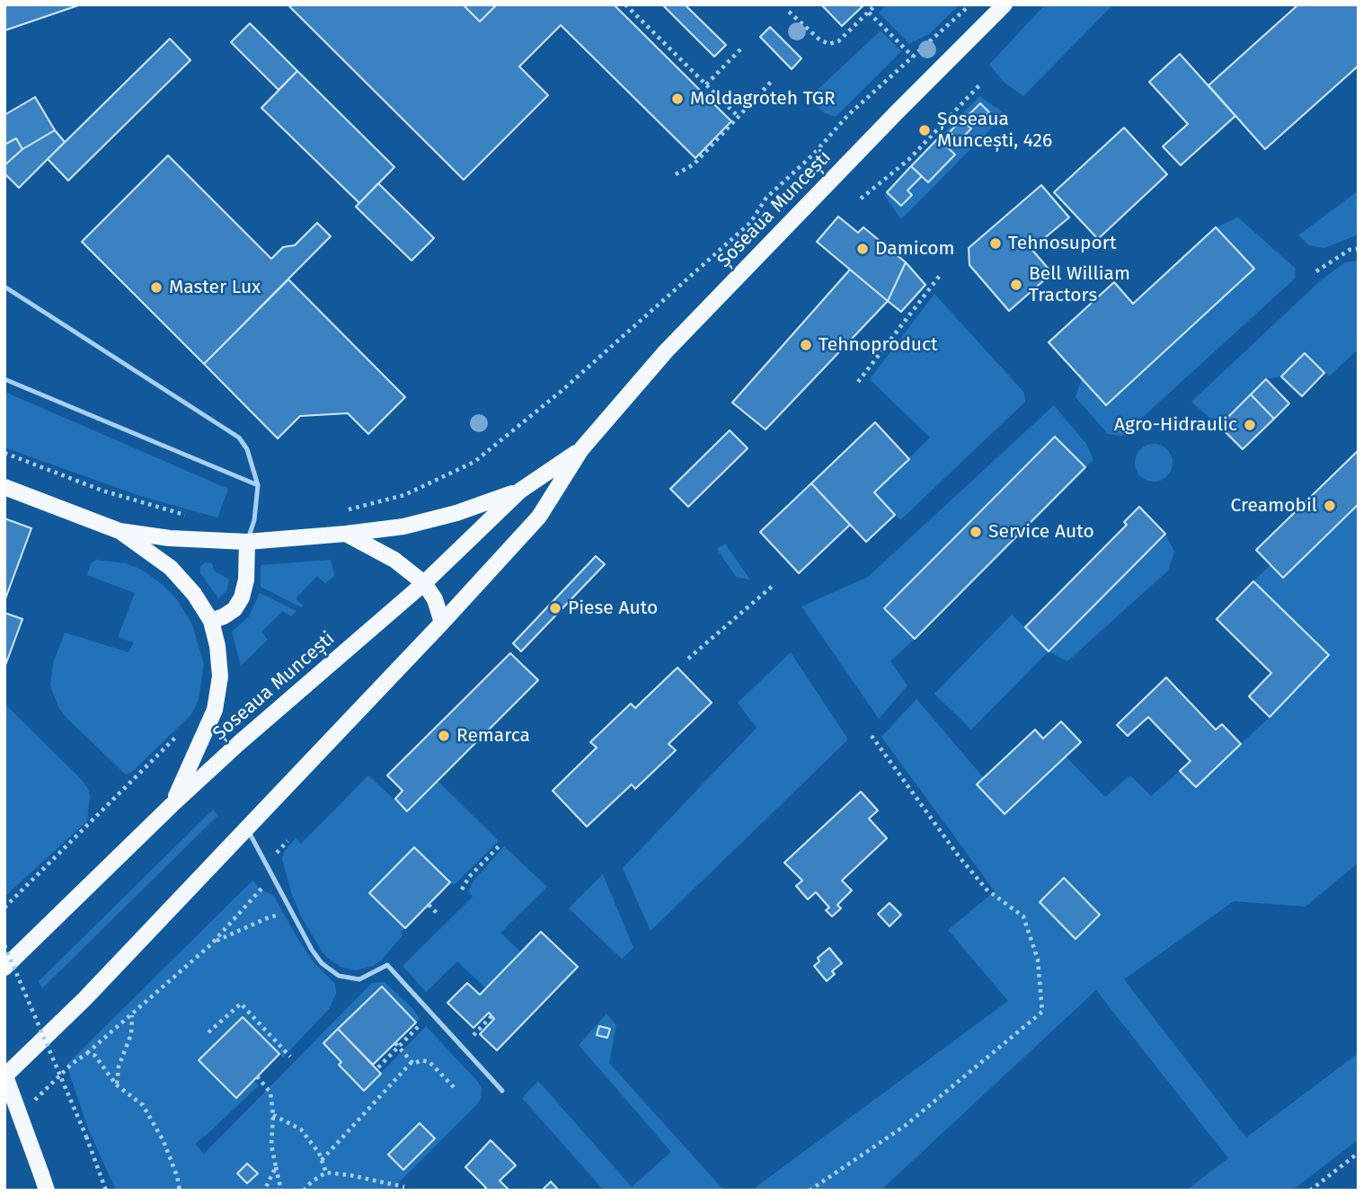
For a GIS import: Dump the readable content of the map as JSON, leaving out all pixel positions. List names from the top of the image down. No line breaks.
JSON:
{"streets":{"main road":["Șoseaua Muncești"]},"places":["Moldagroteh TGR","Șoseaua Muncești, 426","Tehnosuport","Damicom","Bell William Tractors","Master Lux","Tehnoproduct","Agro-Hidraulic","Creamobil","Service Auto","Piese Auto","Remarca"]}
